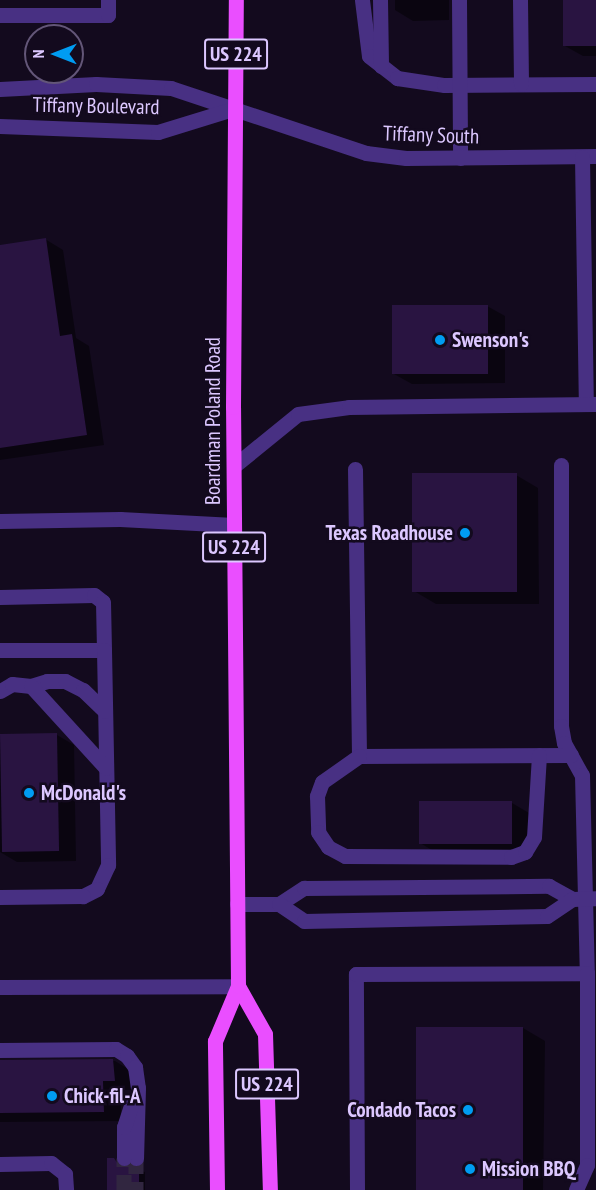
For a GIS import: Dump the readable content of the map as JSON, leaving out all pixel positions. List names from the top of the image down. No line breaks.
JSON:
{"streets":{"main road":["US 224","Boardman Poland Road"],"street":["Tiffany Boulevard","Tiffany South"]},"crossings":[["US 224","Boardman Poland Road"],["Tiffany Boulevard","Tiffany South"],["Tiffany Boulevard","Boardman Poland Road"],["Tiffany South","Boardman Poland Road"]],"places":["Swenson's","Texas Roadhouse","McDonald's","Chick-fil-A","Condado Tacos","Mission BBQ"],"north":"left"}
